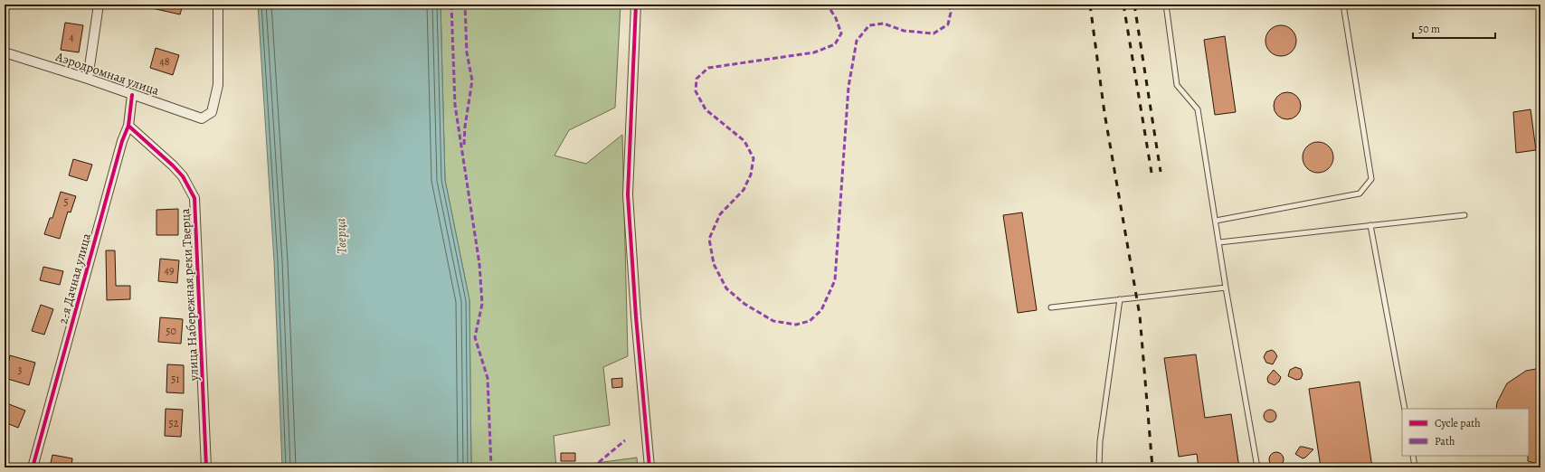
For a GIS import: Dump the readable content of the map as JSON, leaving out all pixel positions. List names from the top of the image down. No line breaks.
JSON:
{"streets":{"street":["Аэродромная улица","2-я Дачная улица","улица Набережная реки Тверца"]},"crossings":[["Аэродромная улица","2-я Дачная улица"],["2-я Дачная улица","улица Набережная реки Тверца"]],"water":["Тверца"],"house_numbers":["4","48","5","49","50","3","51","52"],"legend":["Cycle path","Path"],"scale_bar":"50 m"}
